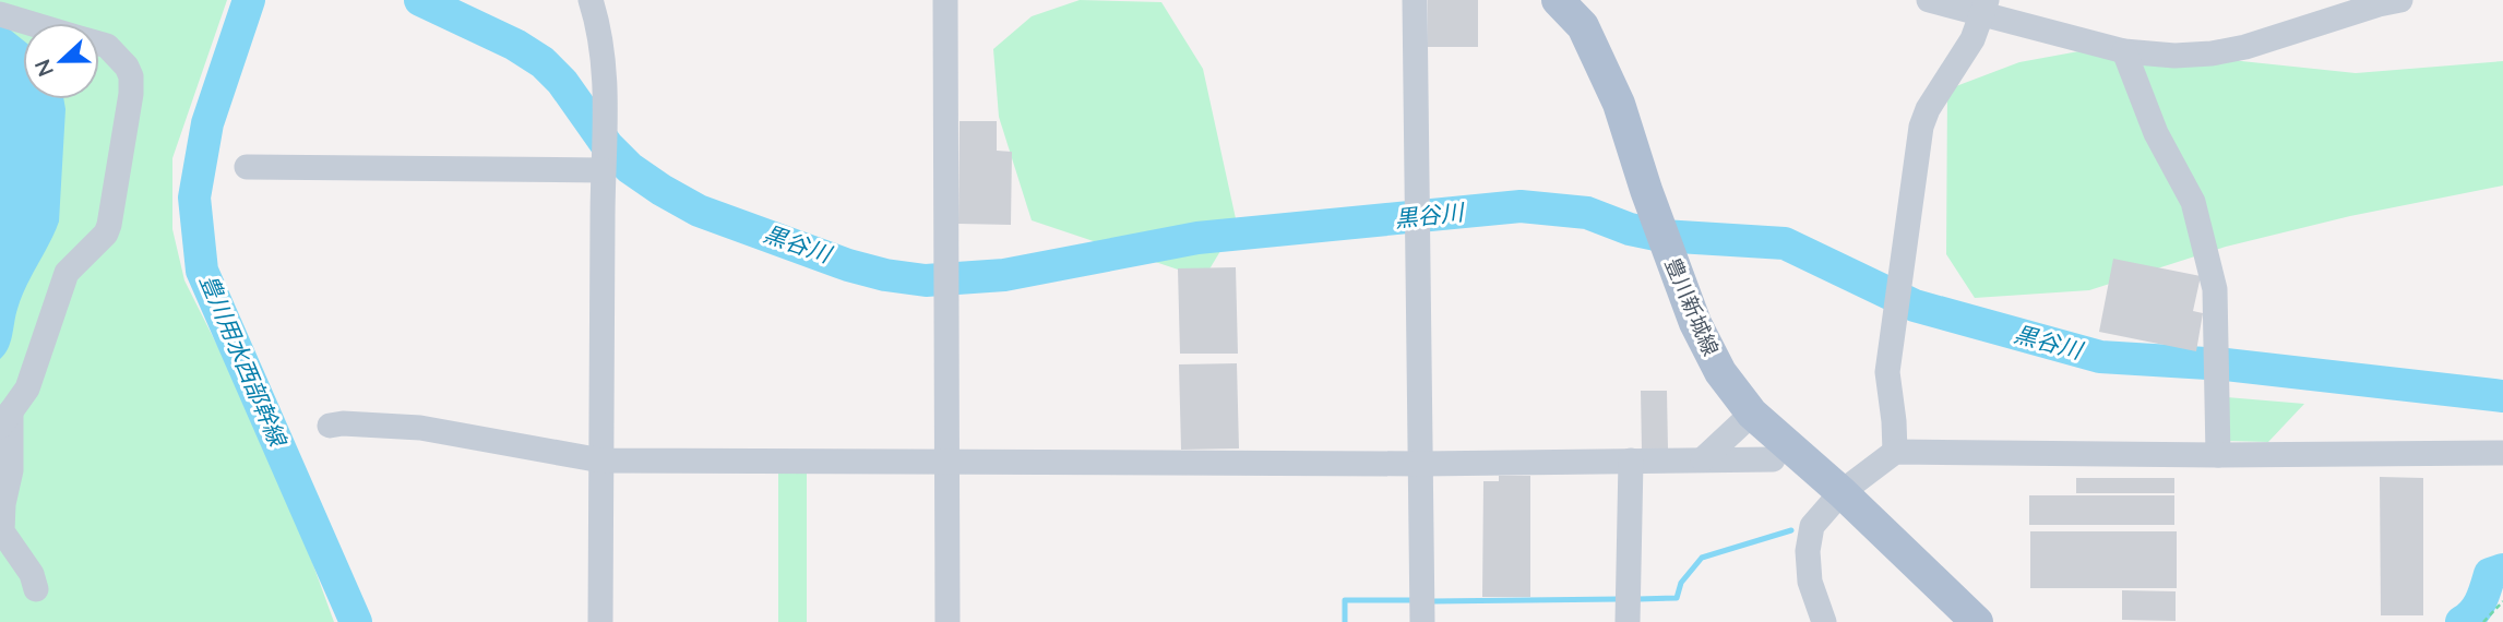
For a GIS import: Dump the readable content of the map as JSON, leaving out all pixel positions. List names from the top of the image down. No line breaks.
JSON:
{"streets":{"main road":["豊川新城線"]},"water":["黒谷川","豊川用水西部幹線"],"north":"left"}
